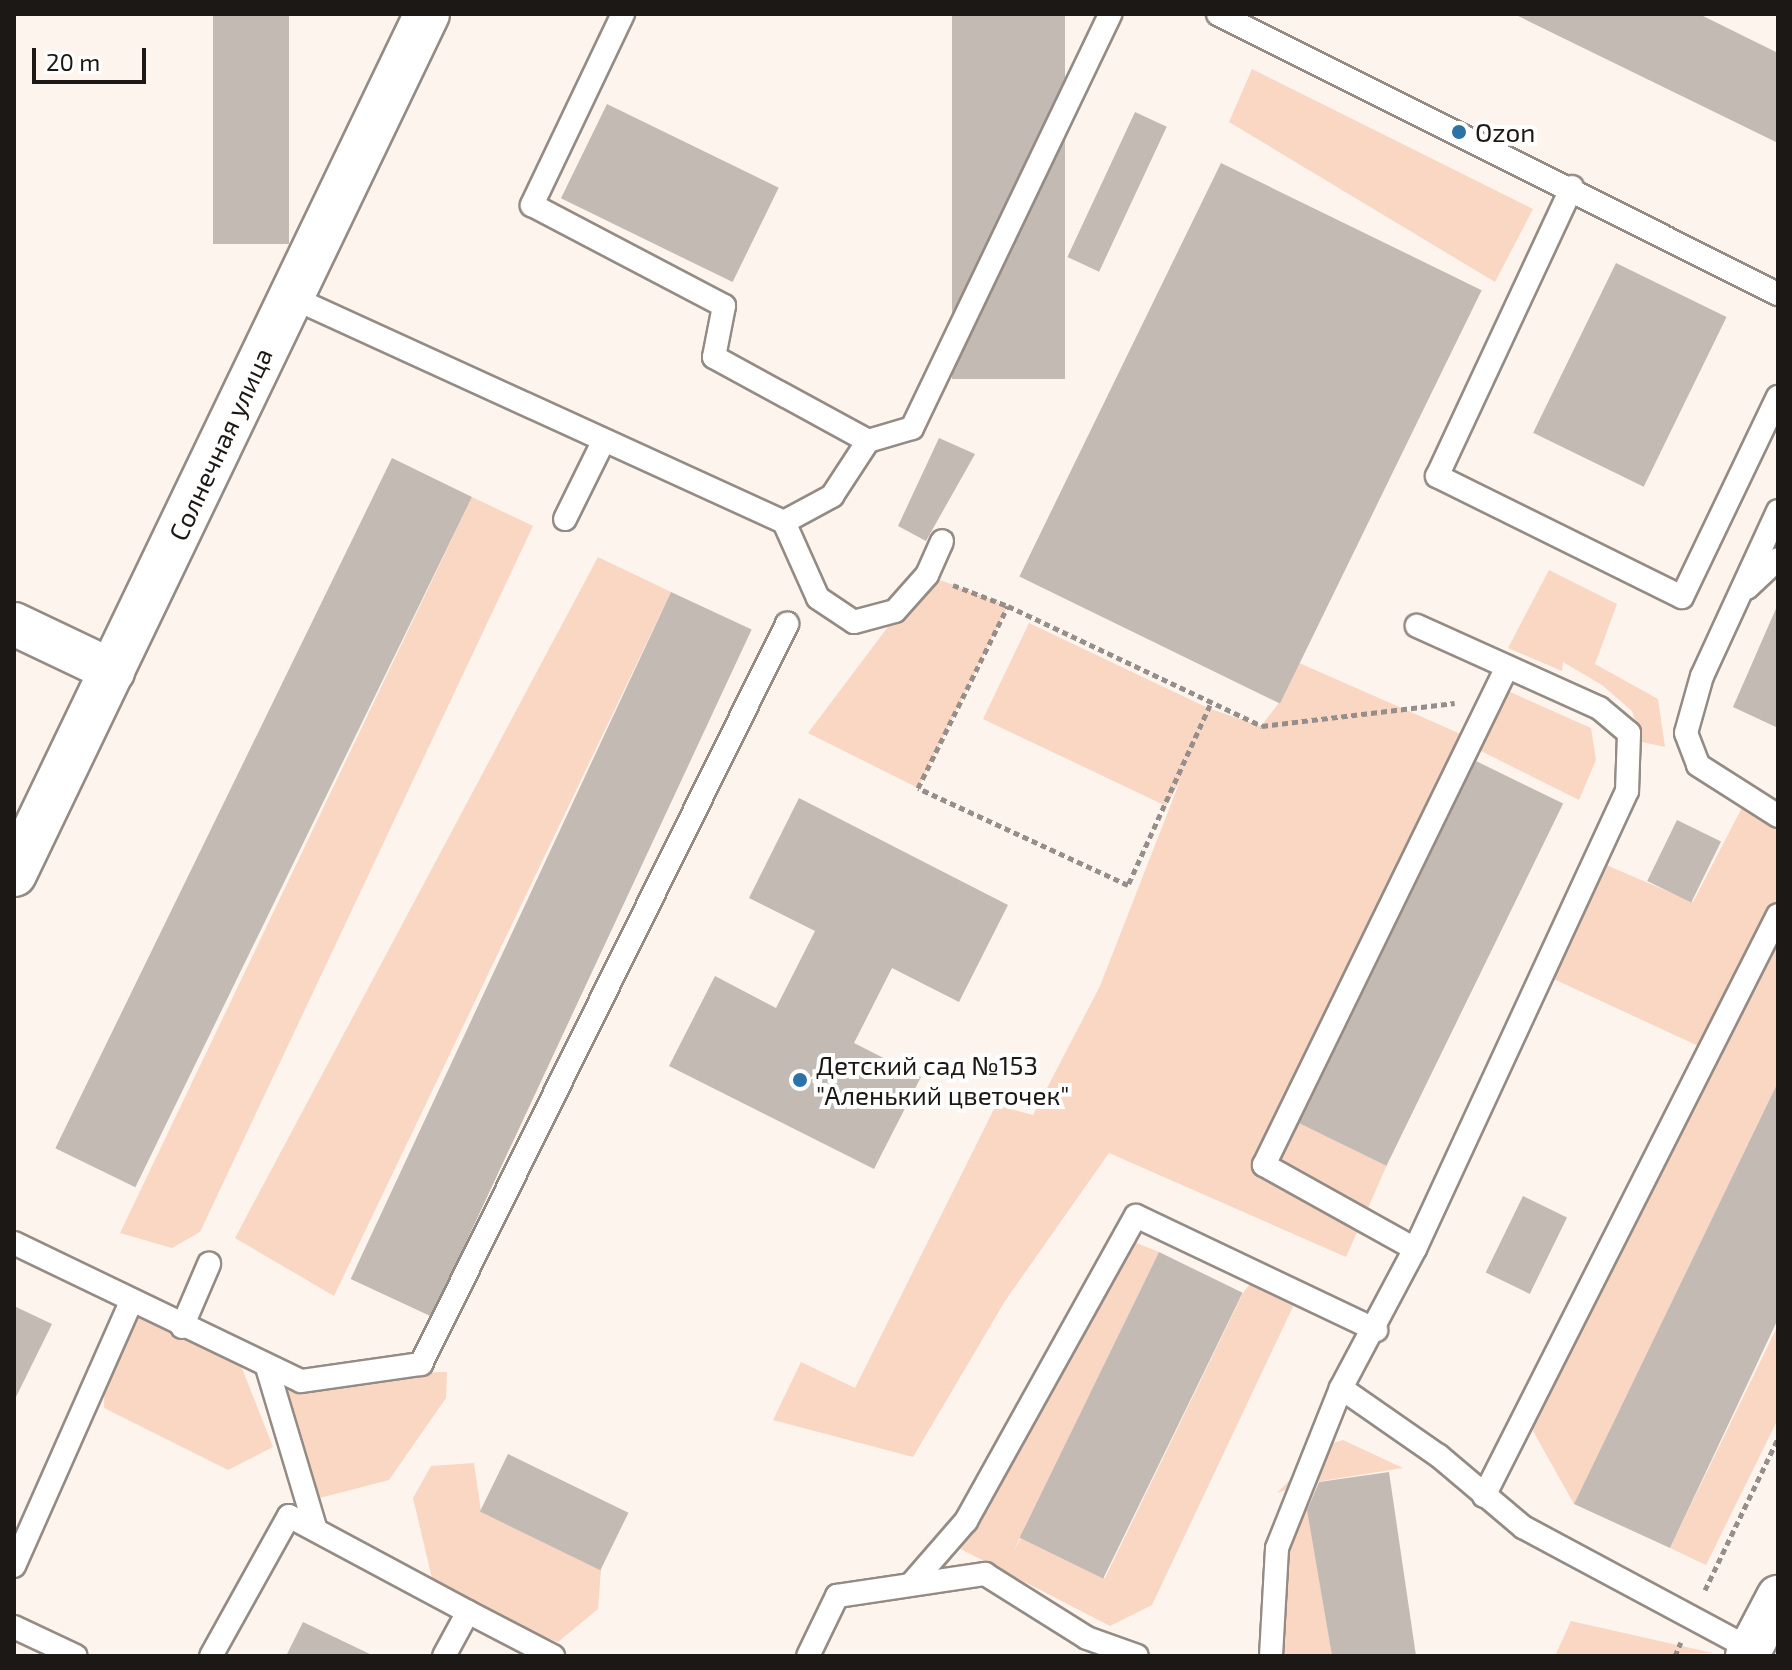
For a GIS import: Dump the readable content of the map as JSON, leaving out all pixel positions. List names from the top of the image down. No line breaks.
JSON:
{"streets":{"main road":["Солнечная улица"]},"places":["Ozon","Детский сад №153 \"Аленький цветочек\""],"scale_bar":"20 m"}
